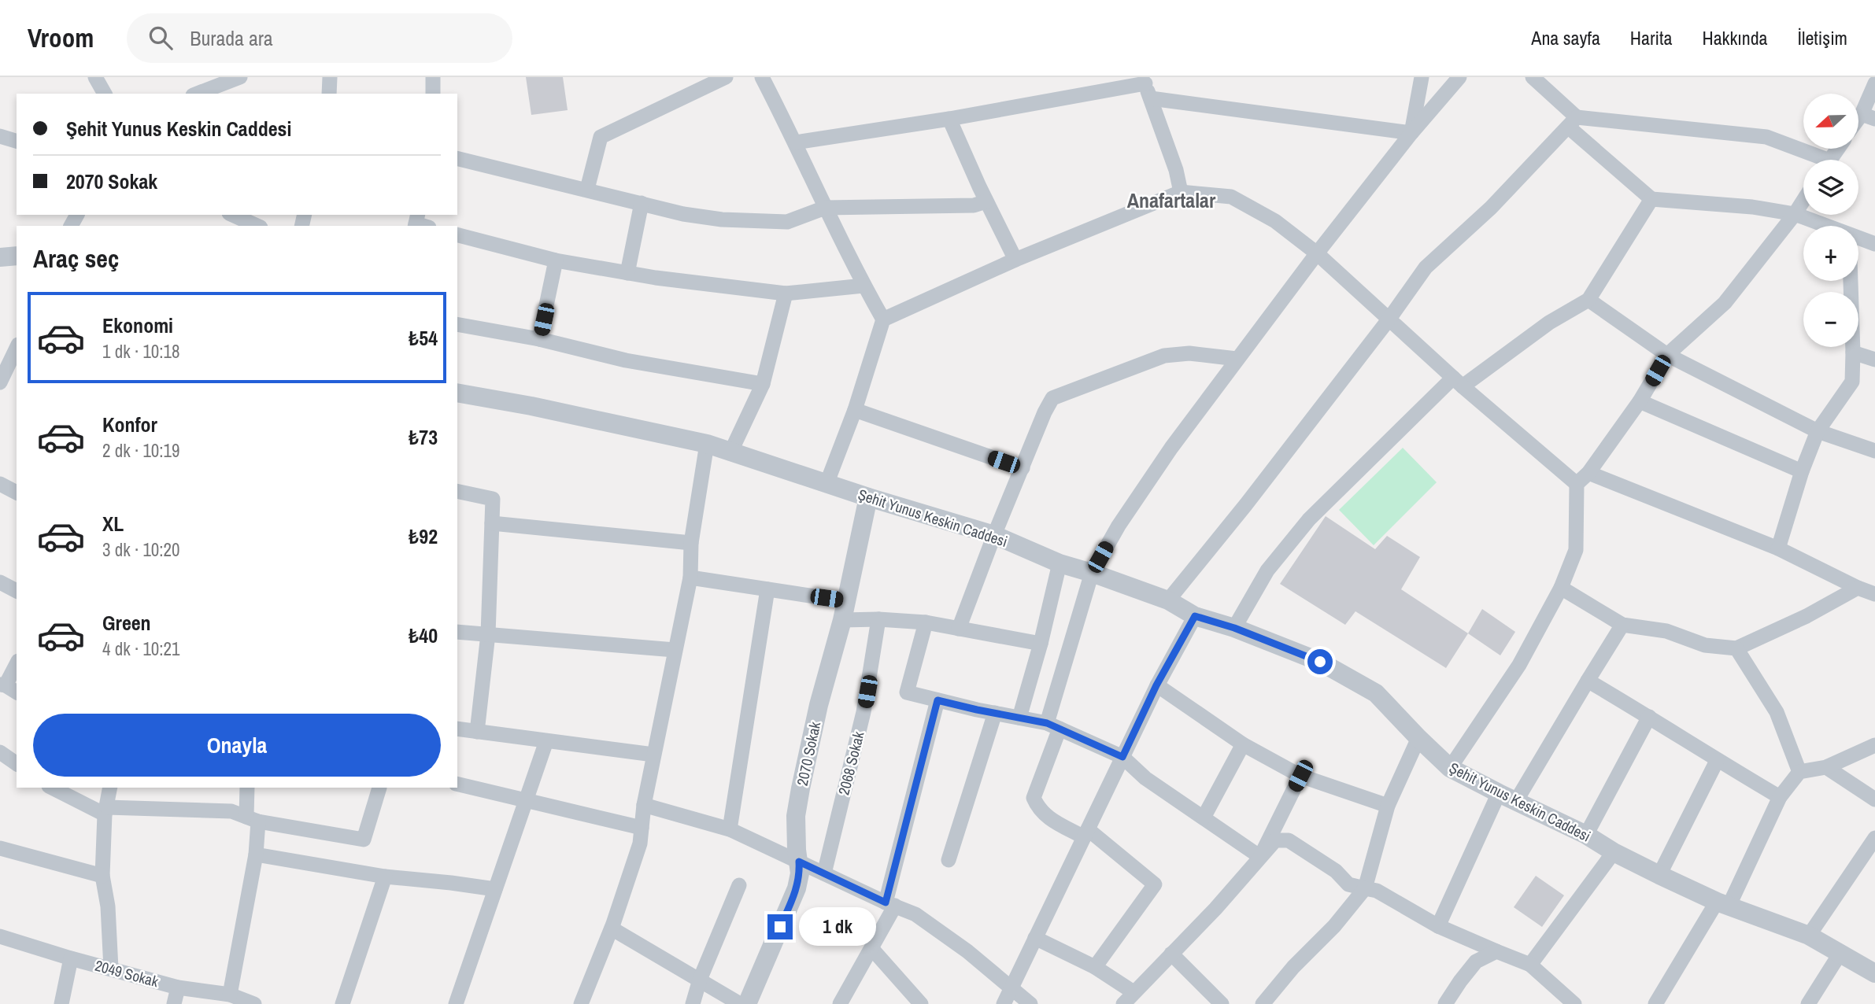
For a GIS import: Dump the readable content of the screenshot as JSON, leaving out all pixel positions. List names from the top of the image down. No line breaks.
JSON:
{"streets":{"street":["Şehit Yunus Keskin Caddesi","2070 Sokak","2068 Sokak","2049 Sokak"]},"crossings":[["Şehit Yunus Keskin Caddesi","2070 Sokak"]],"districts":["Anafartalar"],"north":"left","page":{"header":"Vroom","search":"Burada ara","nav":["Ana sayfa","Harita","Hakkında","İletişim"],"map_buttons":["+","−"],"banner":["Şehit Yunus Keskin Caddesi","2070 Sokak"],"heading":"Araç seç","list":[{"name":"Ekonomi","note":"1 dk · 10:18","value":"₺54"},{"name":"Konfor","note":"2 dk · 10:19","value":"₺73"},{"name":"XL","note":"3 dk · 10:20","value":"₺92"},{"name":"Green","note":"4 dk · 10:21","value":"₺40"}],"buttons":"Onayla","bubble":"1 dk"}}
